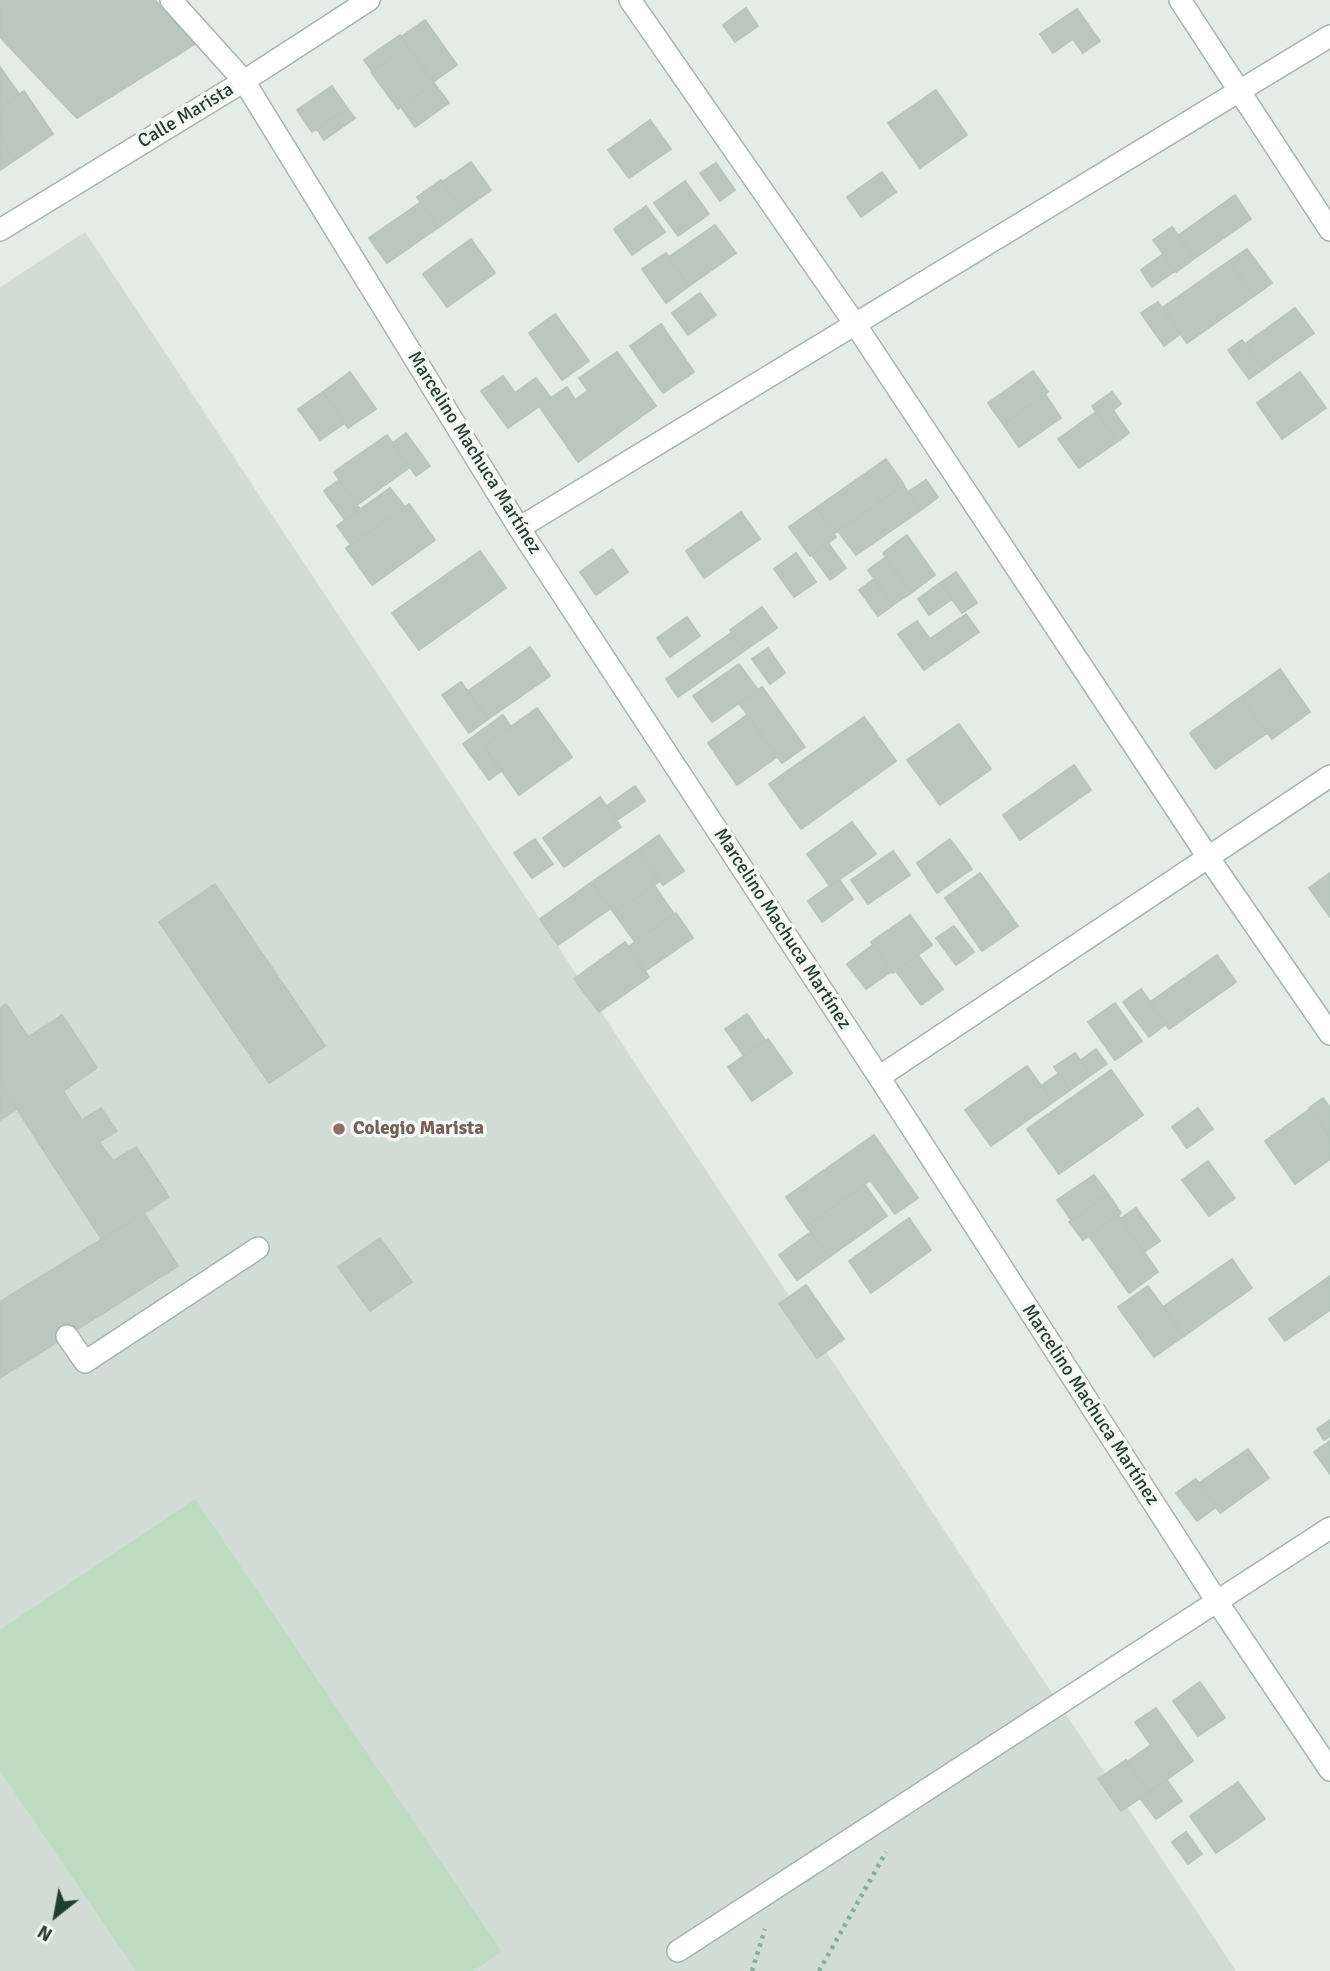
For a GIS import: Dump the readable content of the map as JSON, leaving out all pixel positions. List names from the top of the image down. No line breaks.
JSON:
{"streets":{"street":["Calle Marista","Marcelino Machuca Martínez"]},"crossings":[["Calle Marista","Marcelino Machuca Martínez"]],"places":["Colegio Marista"],"north":"bottom left"}
